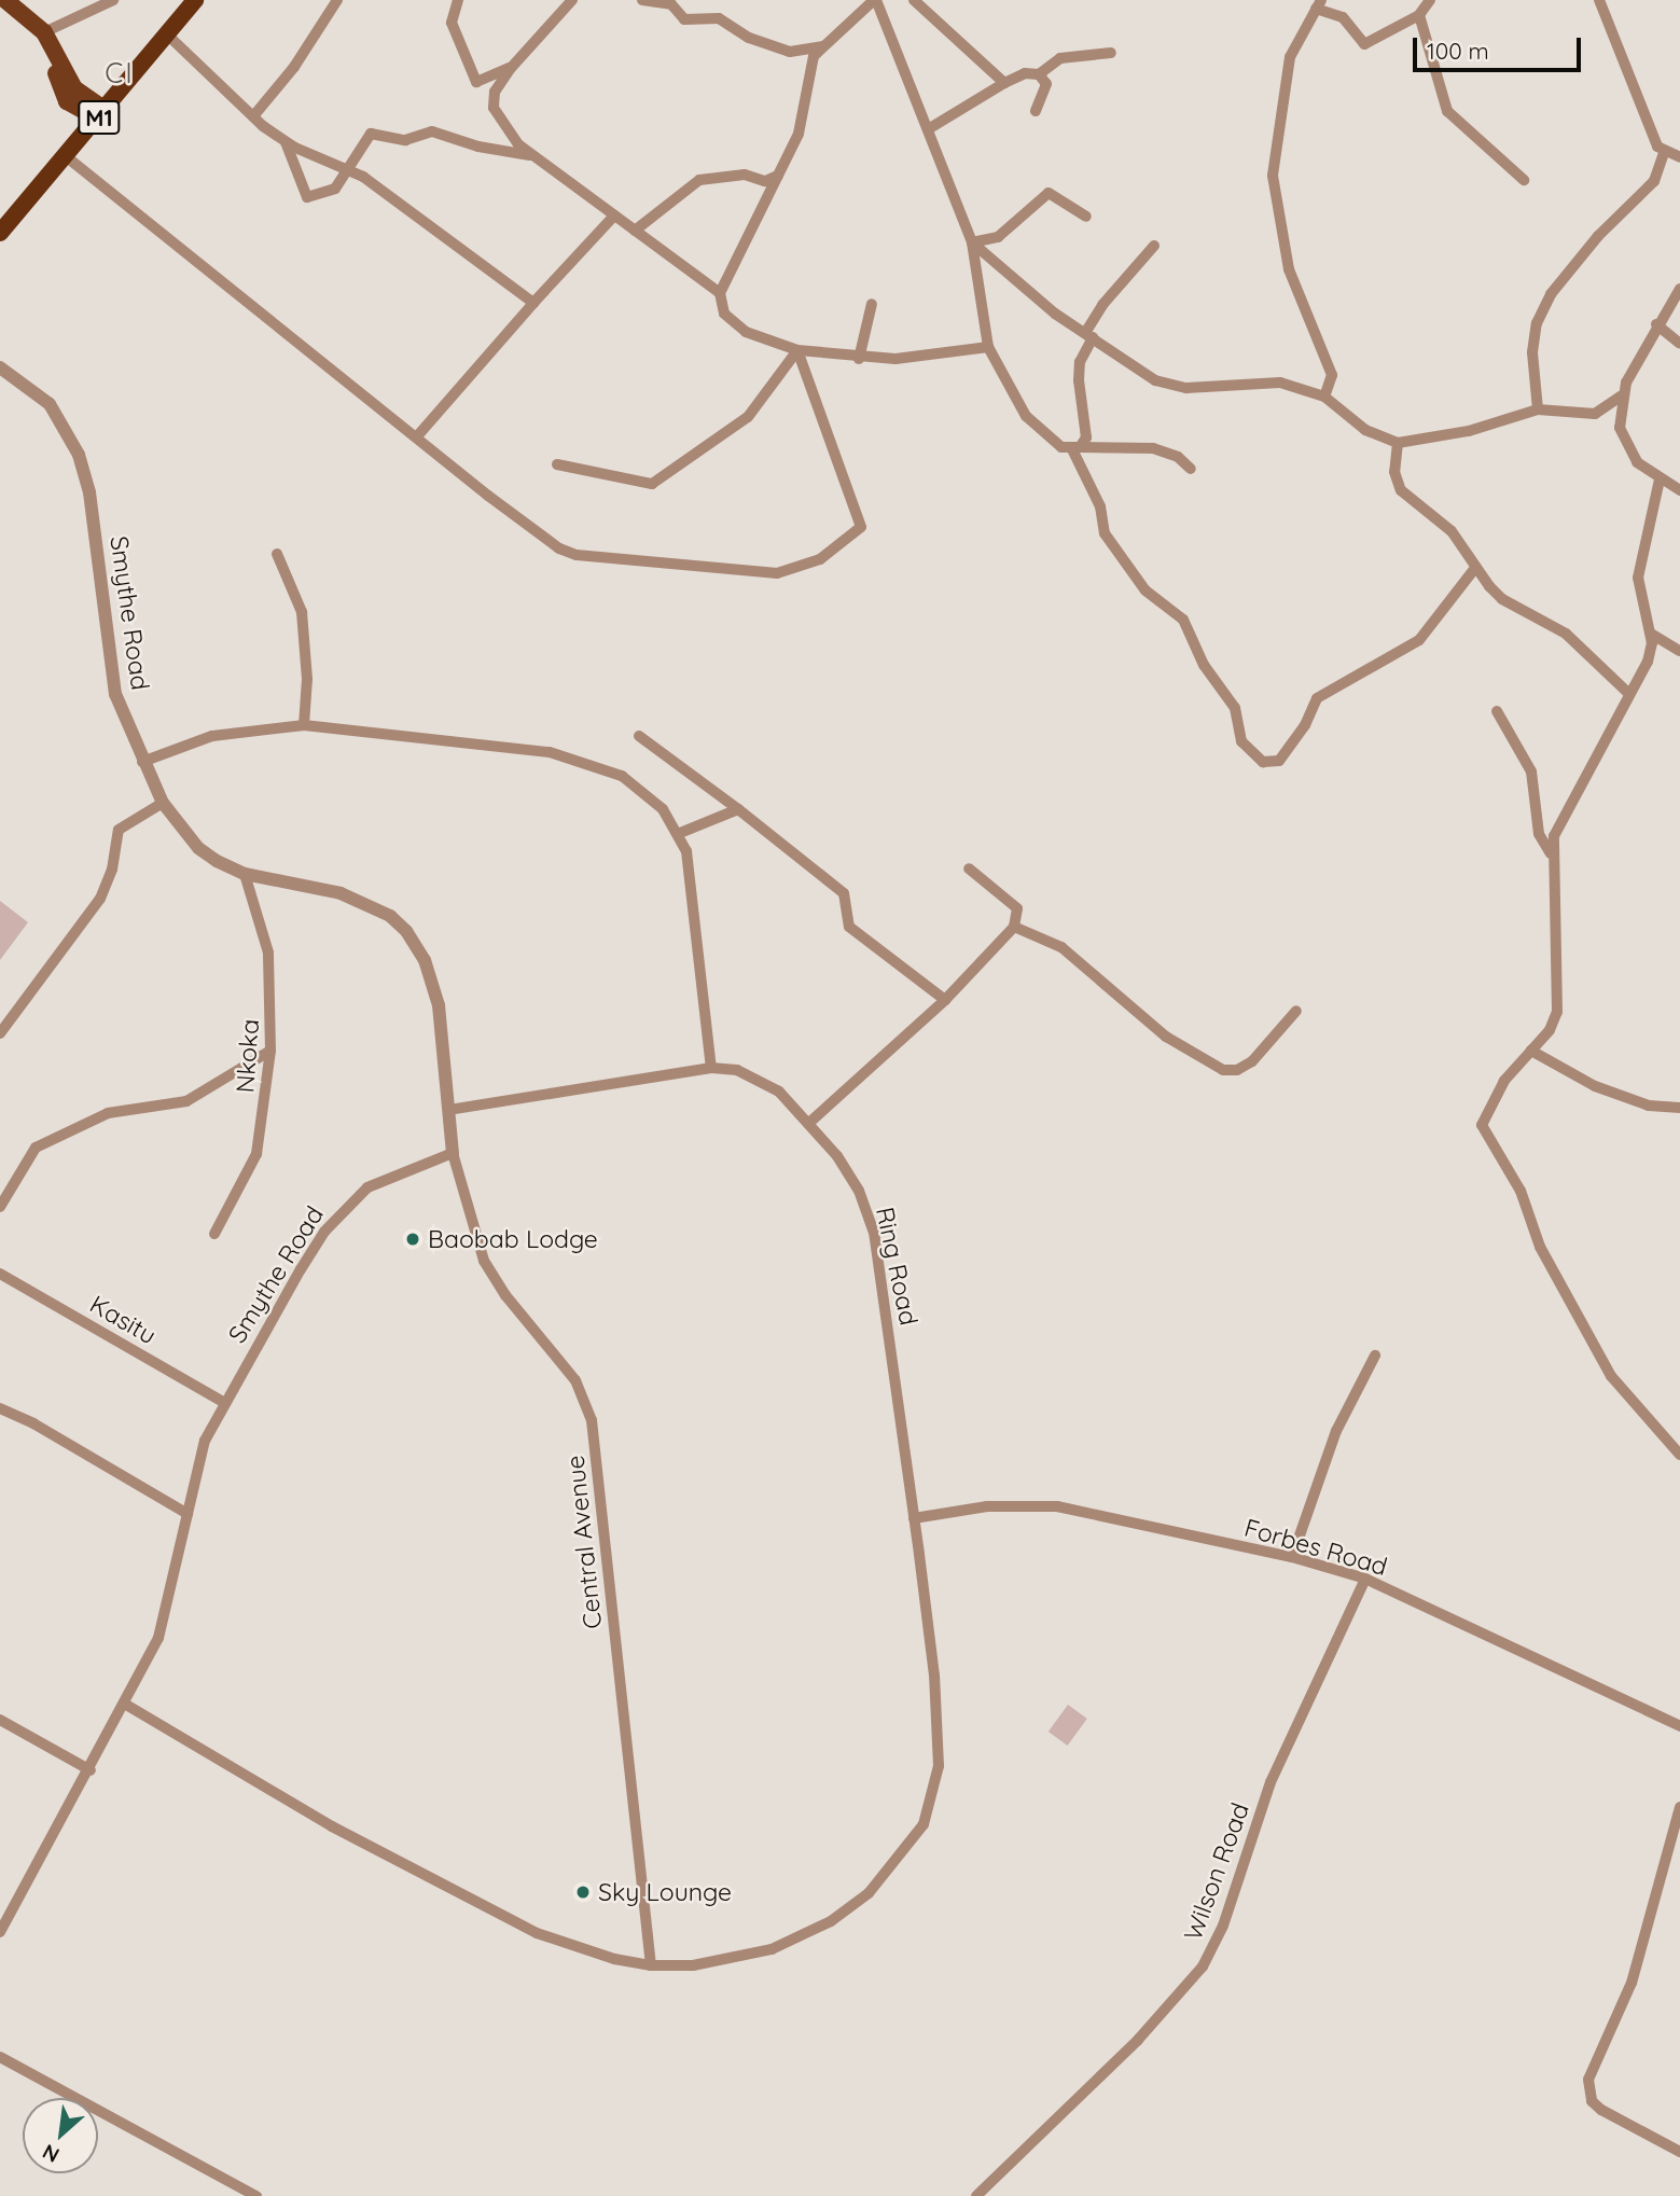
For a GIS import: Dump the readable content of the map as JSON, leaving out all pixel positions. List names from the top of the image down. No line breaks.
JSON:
{"streets":{"highway":["M1"],"street":["Smythe Road","Nkoka","Ring Road","Kasitu","Central Avenue","Forbes Road","Wilson Road"]},"crossings":[["Smythe Road","Nkoka"],["Smythe Road","Ring Road"],["Smythe Road","Kasitu"],["Smythe Road","Central Avenue"],["Ring Road","Central Avenue"],["Ring Road","Forbes Road"],["Forbes Road","Wilson Road"]],"districts":["CI"],"places":["Baobab Lodge","Sky Lounge"],"scale_bar":"100 m","north":"bottom left"}
